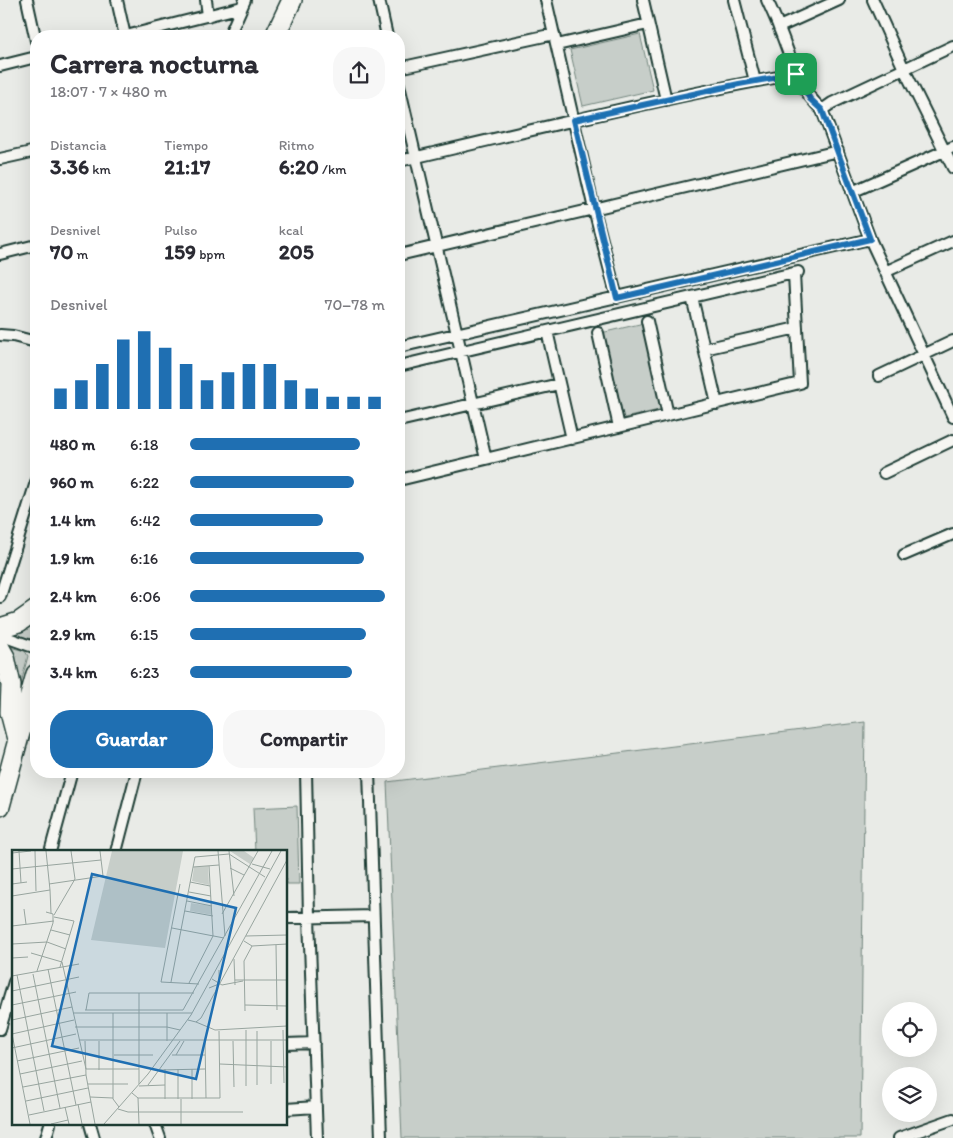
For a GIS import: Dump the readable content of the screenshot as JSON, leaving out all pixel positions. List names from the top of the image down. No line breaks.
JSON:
{"page":{"heading":["Carrera nocturna","18:07 · 7 × 480 m"],"stats":[["Distancia","3.36 km"],["Tiempo","21:17"],["Ritmo","6:20 /km"],["Desnivel","70 m"],["Pulso","159 bpm"],["kcal","205"]],"chart":["Desnivel","70–78 m"],"list":[{"name":"480 m","note":"6:18"},{"name":"960 m","note":"6:22"},{"name":"1.4 km","note":"6:42"},{"name":"1.9 km","note":"6:16"},{"name":"2.4 km","note":"6:06"},{"name":"2.9 km","note":"6:15"},{"name":"3.4 km","note":"6:23"}],"buttons":["Guardar","Compartir"]}}
